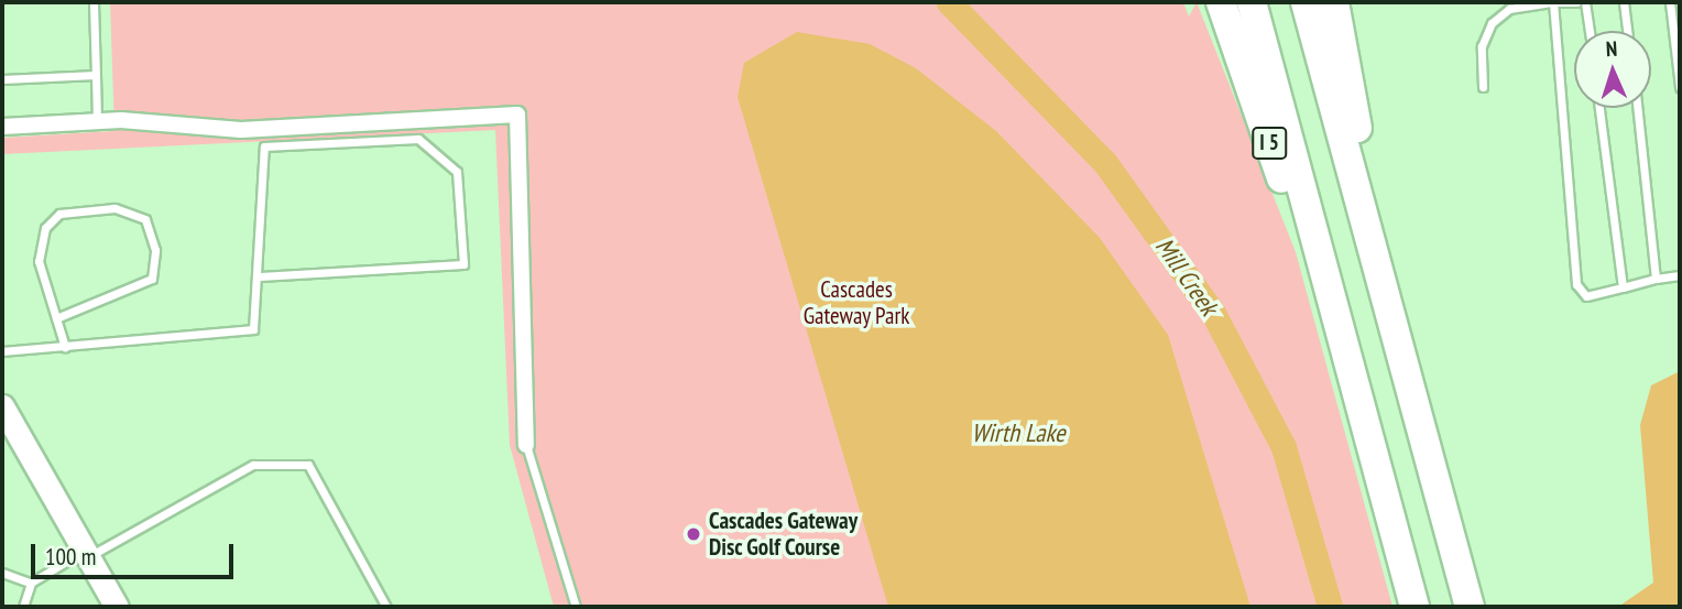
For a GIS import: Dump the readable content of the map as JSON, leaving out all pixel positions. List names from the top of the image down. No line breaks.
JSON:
{"streets":{"highway":["I 5"]},"water":["Mill Creek","Wirth Lake"],"parks":["Cascades Gateway Park"],"places":["Cascades Gateway Disc Golf Course"],"scale_bar":"100 m","north":"top"}
